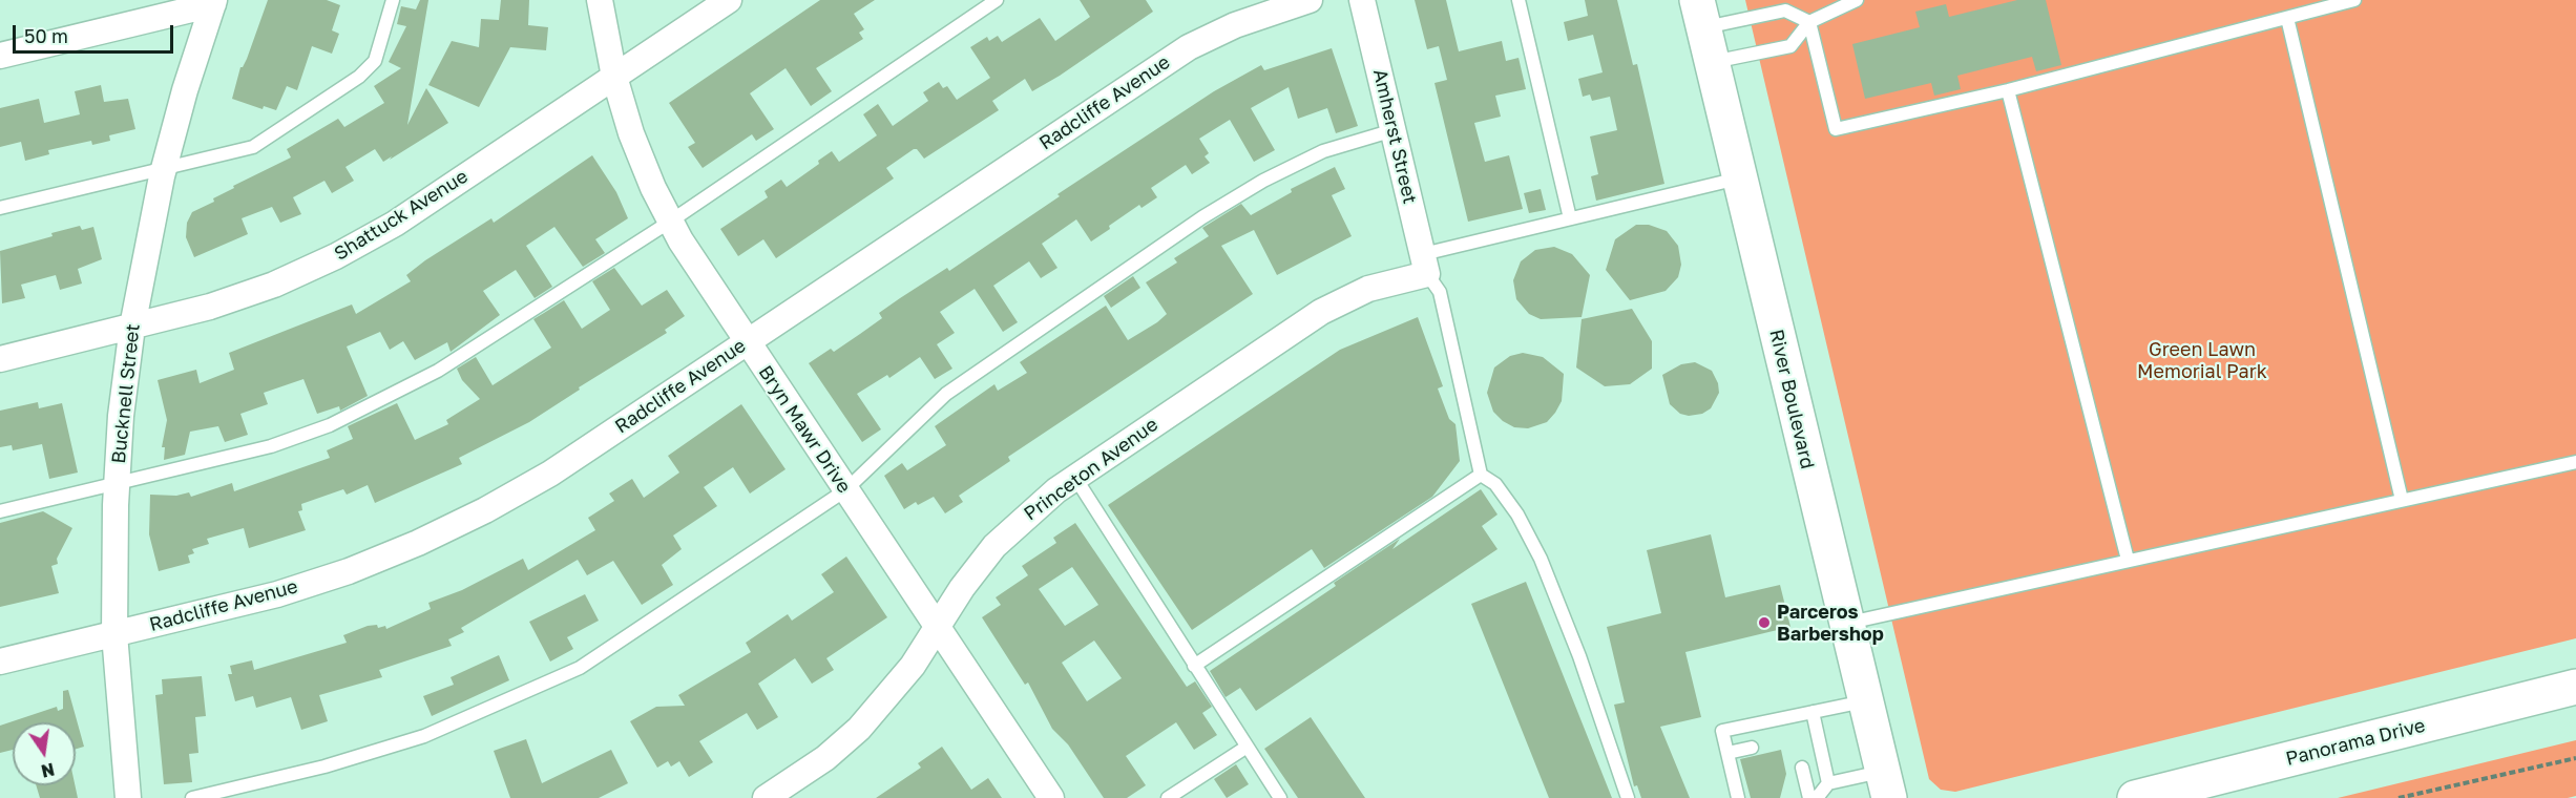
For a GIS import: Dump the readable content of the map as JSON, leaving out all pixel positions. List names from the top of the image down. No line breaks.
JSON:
{"streets":{"main road":["River Boulevard","Panorama Drive"],"street":["Radcliffe Avenue","Amherst Street","Shattuck Avenue","Bucknell Street","Bryn Mawr Drive","Princeton Avenue"]},"crossings":[["Radcliffe Avenue","Bucknell Street"],["Radcliffe Avenue","Bryn Mawr Drive"],["Amherst Street","Princeton Avenue"],["Shattuck Avenue","Bucknell Street"],["Shattuck Avenue","Bryn Mawr Drive"],["Bryn Mawr Drive","Princeton Avenue"]],"parks":["Green Lawn Memorial Park"],"places":["Parceros Barbershop"],"scale_bar":"50 m","north":"bottom"}
